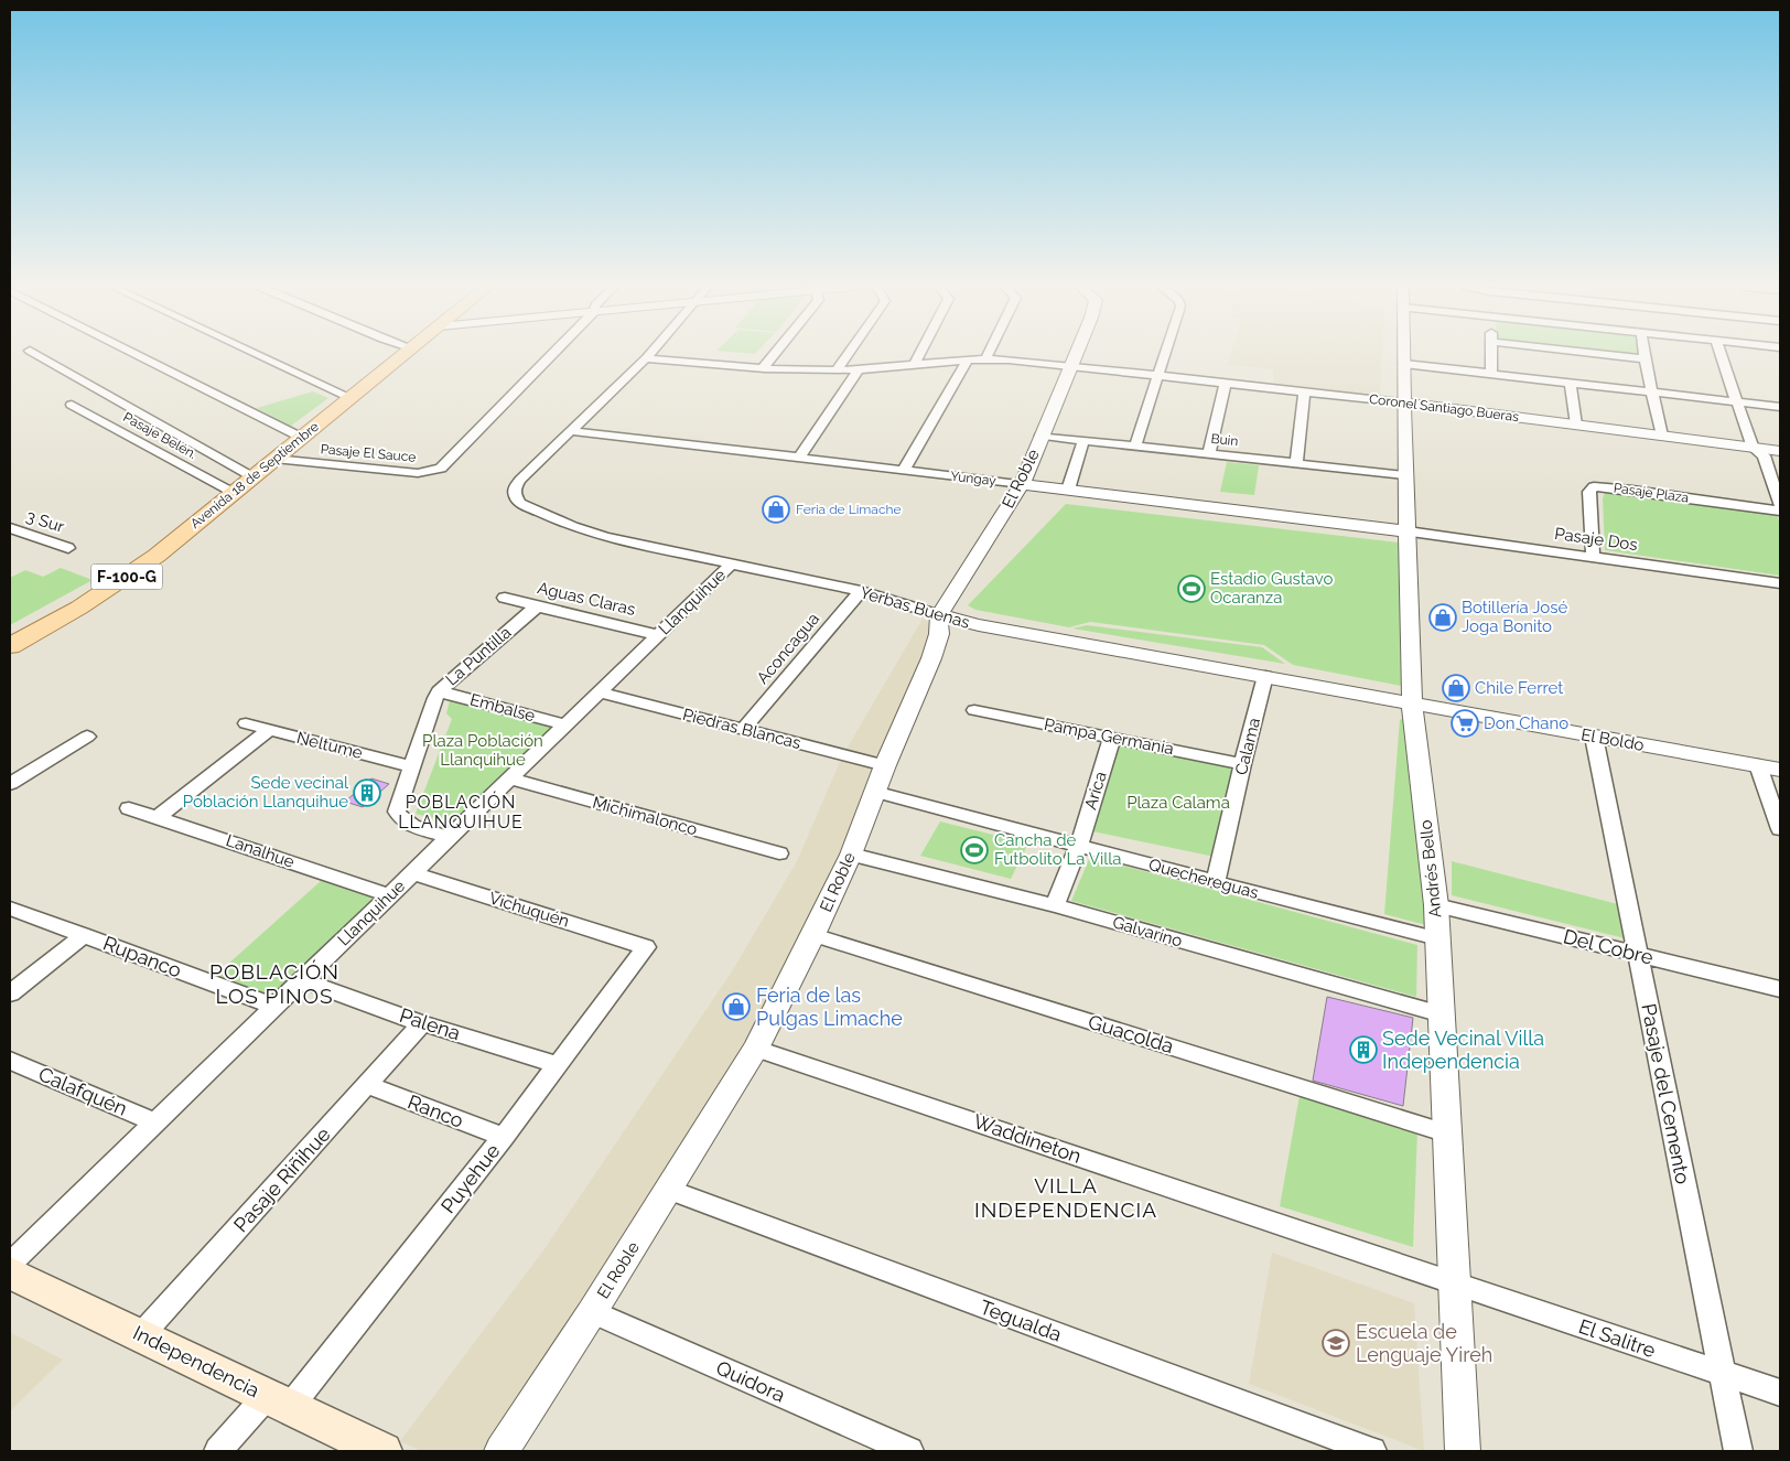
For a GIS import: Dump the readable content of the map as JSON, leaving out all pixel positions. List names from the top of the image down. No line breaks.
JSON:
{"streets":{"main road":["Avenida 18 de Septiembre","F-100-G","Independencia"],"street":["Coronel Santiago Bueras","Pasaje Belén.","Buin","Pasaje El Sauce","Yungay","El Roble","Pasaje Plaza","3 Sur","Pasaje Dos","Aguas Claras","Llanquihue","Yerbas Buenas","Aconcagua","La Puntilla","Embalse","Piedras Blancas","Pampa Germania","El Boldo","Neltume","Calama","Arica","Michimalonco","Lanalhue","Andrés Bello","Quechereguas","Vichuquén","Galvarino","Del Cobre","Rupanco","Palena","Guacolda","Calafquén","Pasaje del Cemento","Ranco","Waddineton","Puyehue","Pasaje Riñihue","Tegualda","El Salitre","Quidora"]},"crossings":[["Coronel Santiago Bueras","El Roble"],["Coronel Santiago Bueras","Andrés Bello"],["Pasaje Belén.","Avenida 18 de Septiembre"],["Buin","El Roble"],["Buin","Andrés Bello"],["Pasaje El Sauce","Avenida 18 de Septiembre"],["Yungay","El Roble"],["Yungay","Pasaje Dos"],["Yungay","Yerbas Buenas"],["Yungay","Andrés Bello"],["El Roble","Yerbas Buenas"],["El Roble","Piedras Blancas"],["El Roble","Quechereguas"],["El Roble","Galvarino"],["El Roble","Guacolda"],["El Roble","Waddineton"],["El Roble","Tegualda"],["El Roble","Quidora"],["Pasaje Plaza","Pasaje Dos"],["Pasaje Dos","Andrés Bello"],["Aguas Claras","Llanquihue"],["Aguas Claras","La Puntilla"],["Llanquihue","Yerbas Buenas"],["Llanquihue","La Puntilla"],["Llanquihue","Embalse"],["Llanquihue","Piedras Blancas"],["Llanquihue","Michimalonco"],["Llanquihue","Lanalhue"],["Llanquihue","Vichuquén"],["Llanquihue","Rupanco"],["Llanquihue","Palena"],["Llanquihue","Calafquén"],["Yerbas Buenas","Aconcagua"],["Yerbas Buenas","El Boldo"],["Yerbas Buenas","Calama"],["Yerbas Buenas","Andrés Bello"],["Aconcagua","Piedras Blancas"],["La Puntilla","Embalse"],["La Puntilla","Neltume"],["Pampa Germania","Calama"],["Pampa Germania","Arica"],["El Boldo","Andrés Bello"],["El Boldo","Pasaje del Cemento"],["Calama","Quechereguas"],["Arica","Quechereguas"],["Arica","Galvarino"],["Andrés Bello","Quechereguas"],["Andrés Bello","Galvarino"],["Andrés Bello","Del Cobre"],["Andrés Bello","Guacolda"],["Andrés Bello","Waddineton"],["Andrés Bello","El Salitre"],["Vichuquén","Puyehue"],["Del Cobre","Pasaje del Cemento"],["Palena","Puyehue"],["Palena","Pasaje Riñihue"],["Pasaje del Cemento","El Salitre"],["Ranco","Puyehue"],["Ranco","Pasaje Riñihue"],["Waddineton","El Salitre"],["Puyehue","Independencia"],["Pasaje Riñihue","Independencia"]],"districts":["POBLACIÓN LLANQUIHUE","POBLACIÓN LOS PINOS","VILLA INDEPENDENCIA"],"parks":["Plaza Población Llanquihue","Plaza Calama"],"places":{"shop":["Feria de Limache","Botillería José Joga Bonito","Chile Ferret","Feria de las Pulgas Limache"],"sports":["Estadio Gustavo Ocaranza","Cancha de Futbolito La Villa"],"supermarket":["Don Chano"],"building":["Sede vecinal Población Llanquihue","Sede Vecinal Villa Independencia"],"school or university":["Escuela de Lenguaje Yireh"]}}
